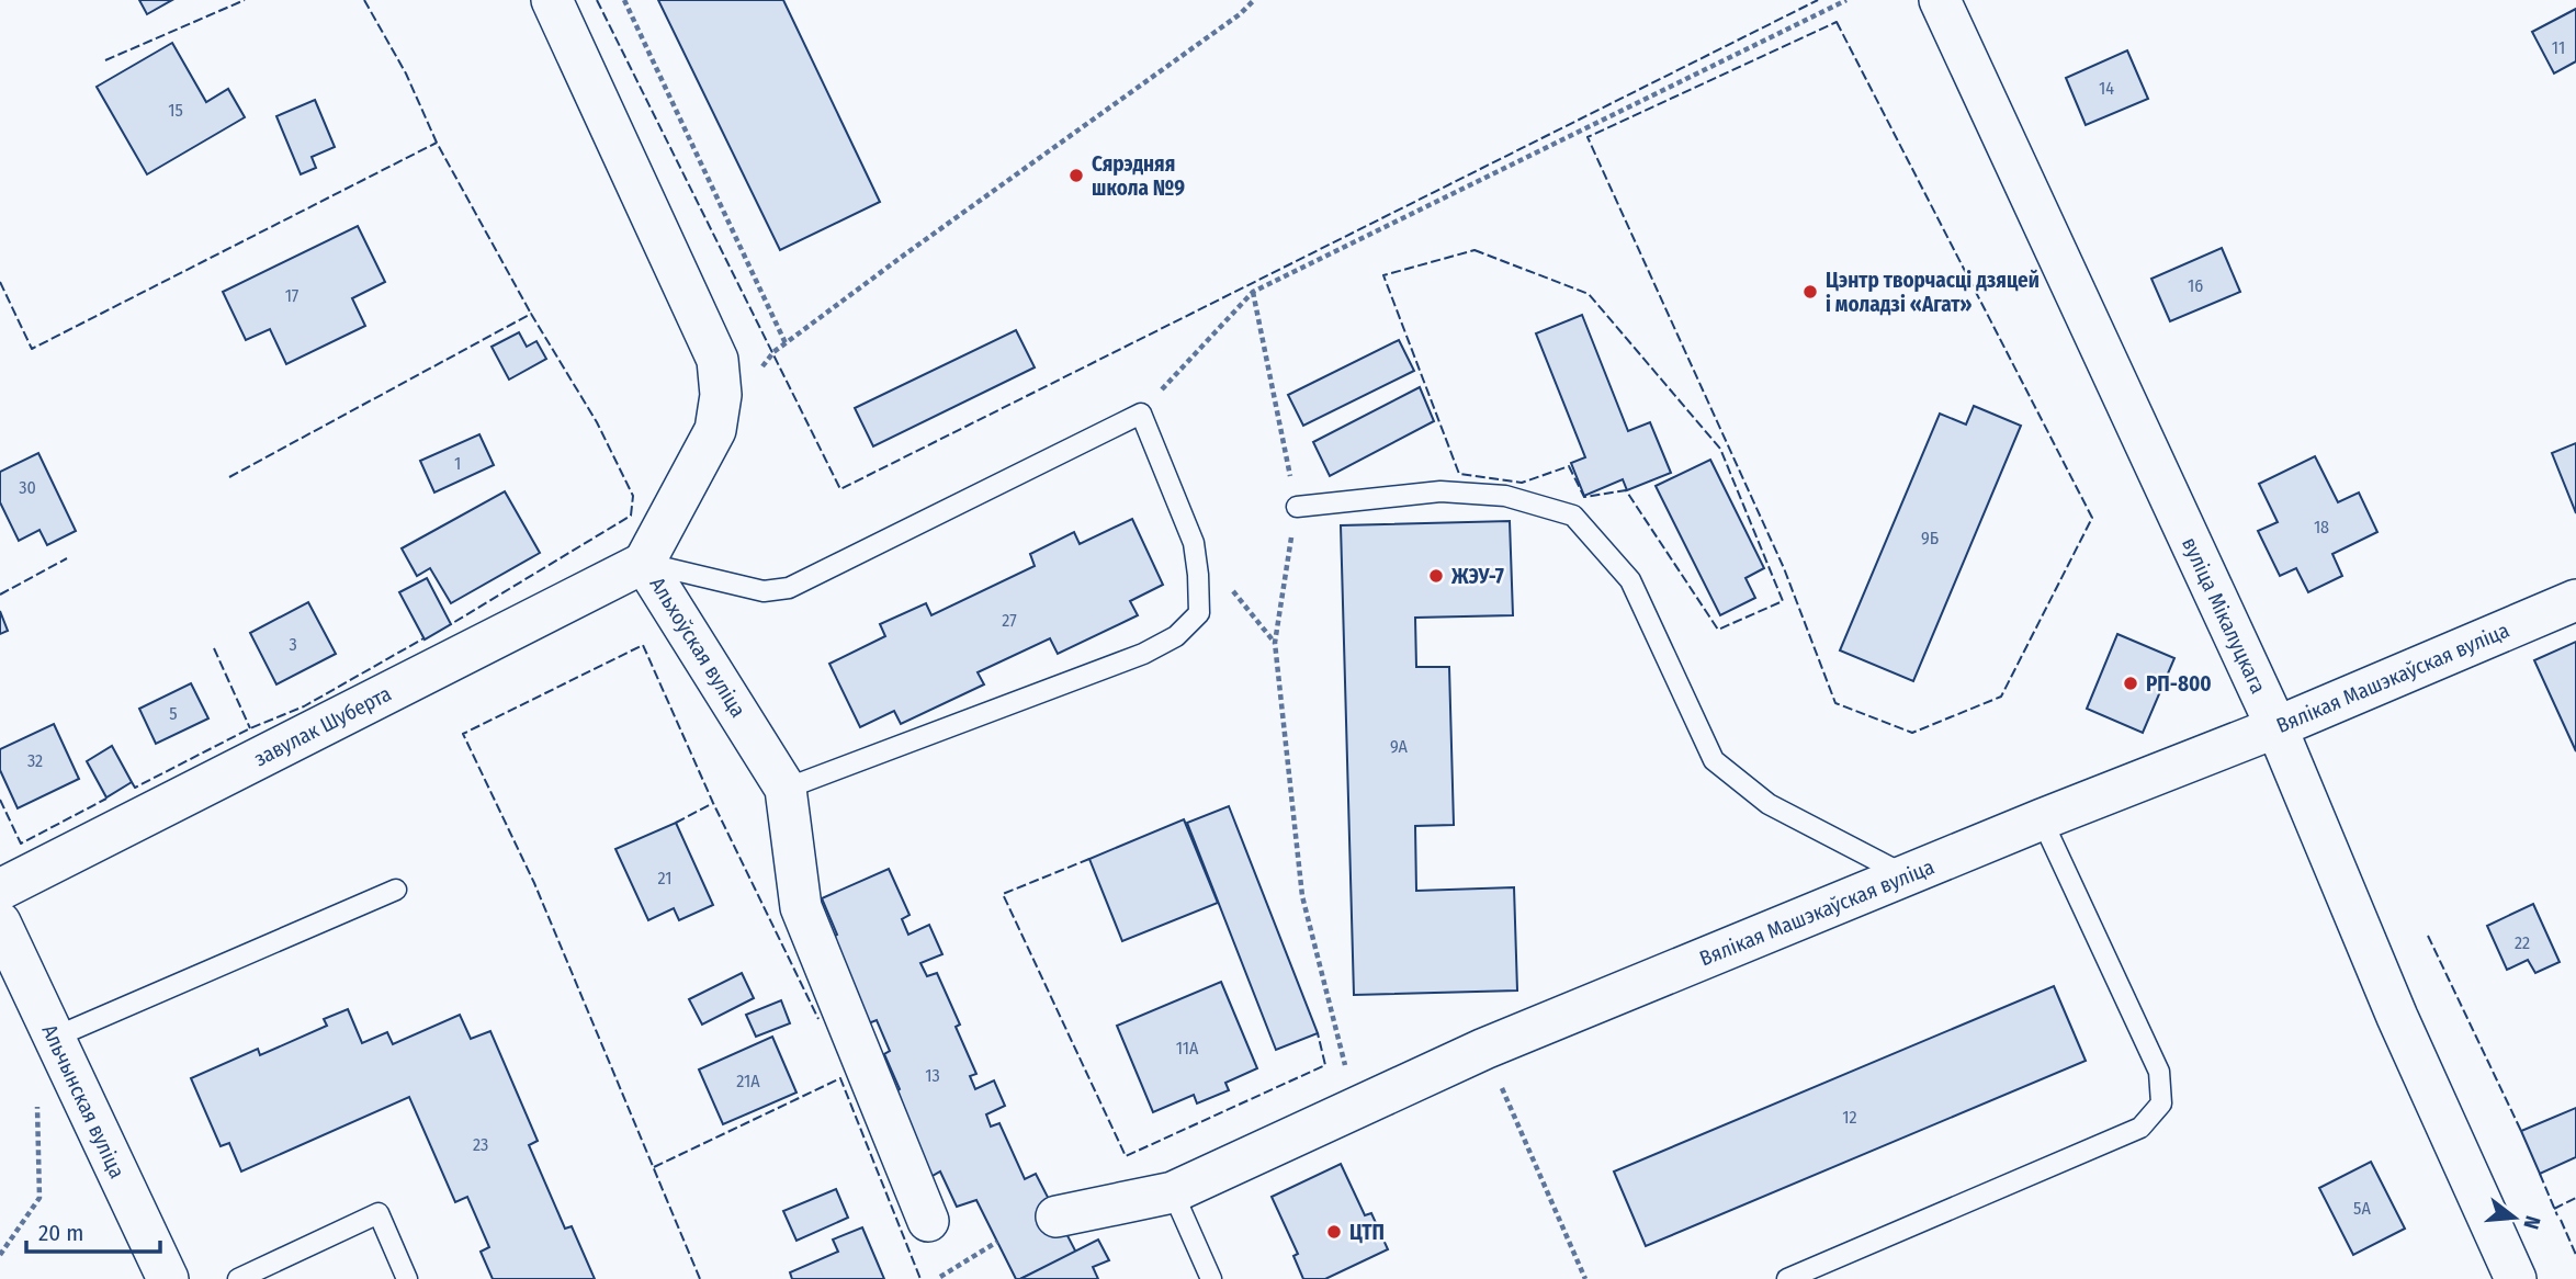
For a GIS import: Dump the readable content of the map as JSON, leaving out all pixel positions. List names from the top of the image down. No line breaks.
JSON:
{"streets":{"street":["вуліца Мікалуцкага","Альхоўская вуліца","Вялікая Машэкаўская вуліца","завулак Шуберта","Альчынская вуліца"]},"crossings":[["вуліца Мікалуцкага","Вялікая Машэкаўская вуліца"],["Альхоўская вуліца","завулак Шуберта"]],"places":["Сярэдняя школа №9","Цэнтр творчасці дзяцей і моладзі «Агат»","ЖЭУ-7","РП-800","ЦТП"],"house_numbers":["11","14","15","16","17","1","30","18","9Б","27","3","5","9А","32","21","22","11А","13","21А","12","23","5А"],"scale_bar":"20 m","north":"right"}
